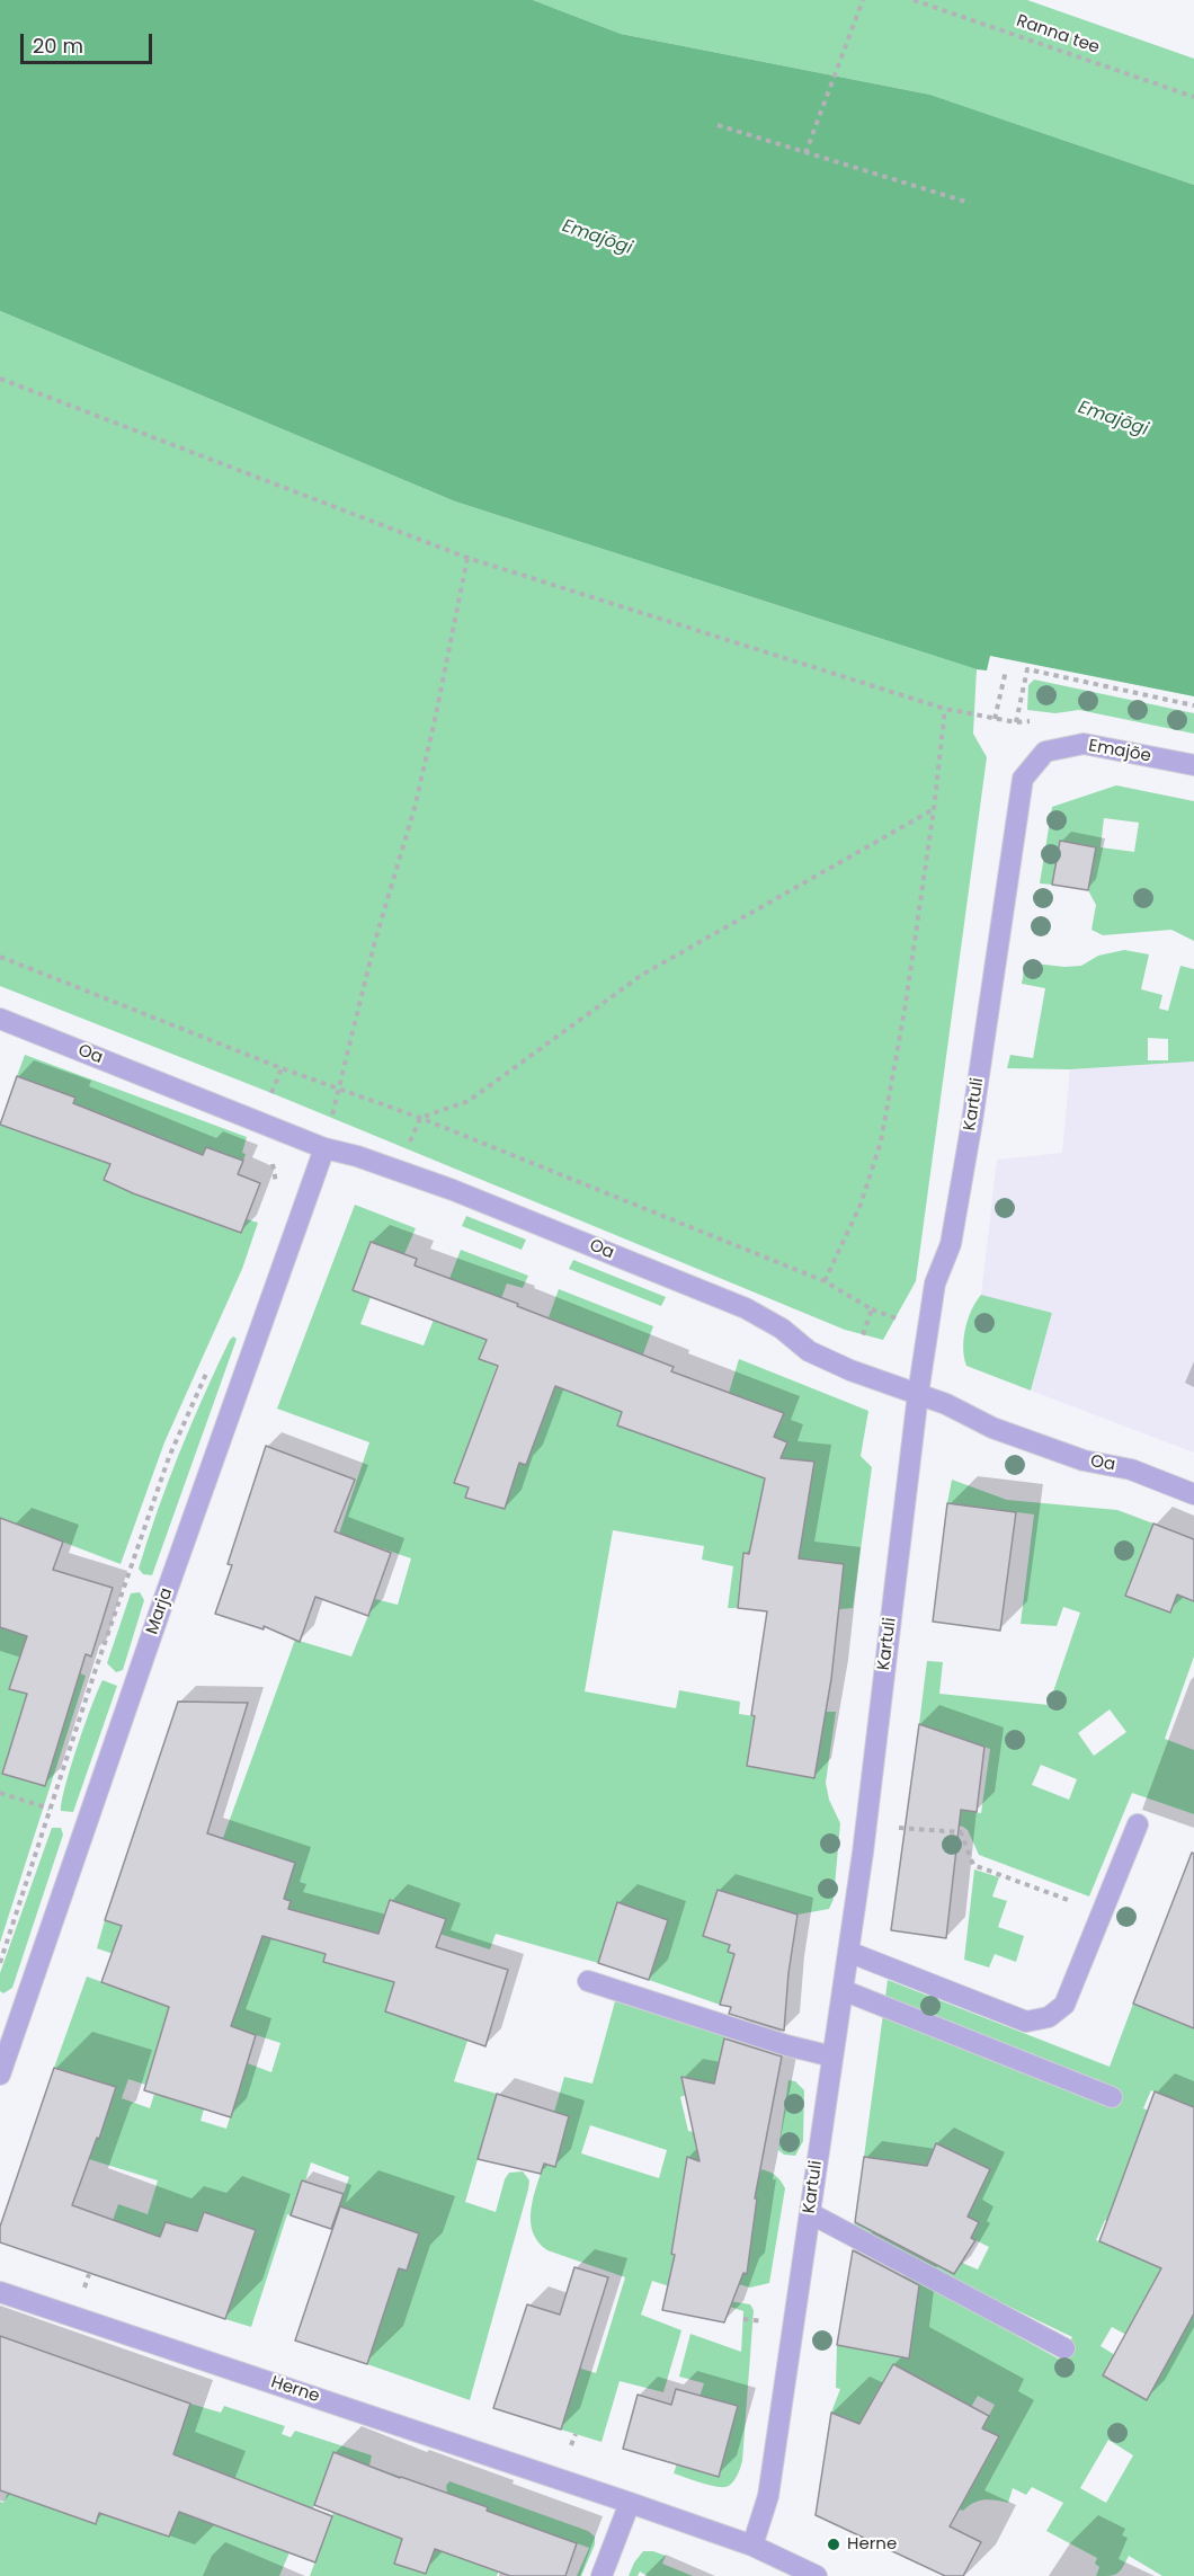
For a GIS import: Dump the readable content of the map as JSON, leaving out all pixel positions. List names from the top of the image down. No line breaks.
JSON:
{"streets":{"street":["Emajõe","Oa","Kartuli","Marja","Herne"],"path":["Ranna tee"]},"crossings":[["Emajõe","Kartuli"],["Oa","Kartuli"],["Oa","Marja"],["Kartuli","Herne"]],"water":["Emajõgi"],"places":["Herne"],"scale_bar":"20 m"}
